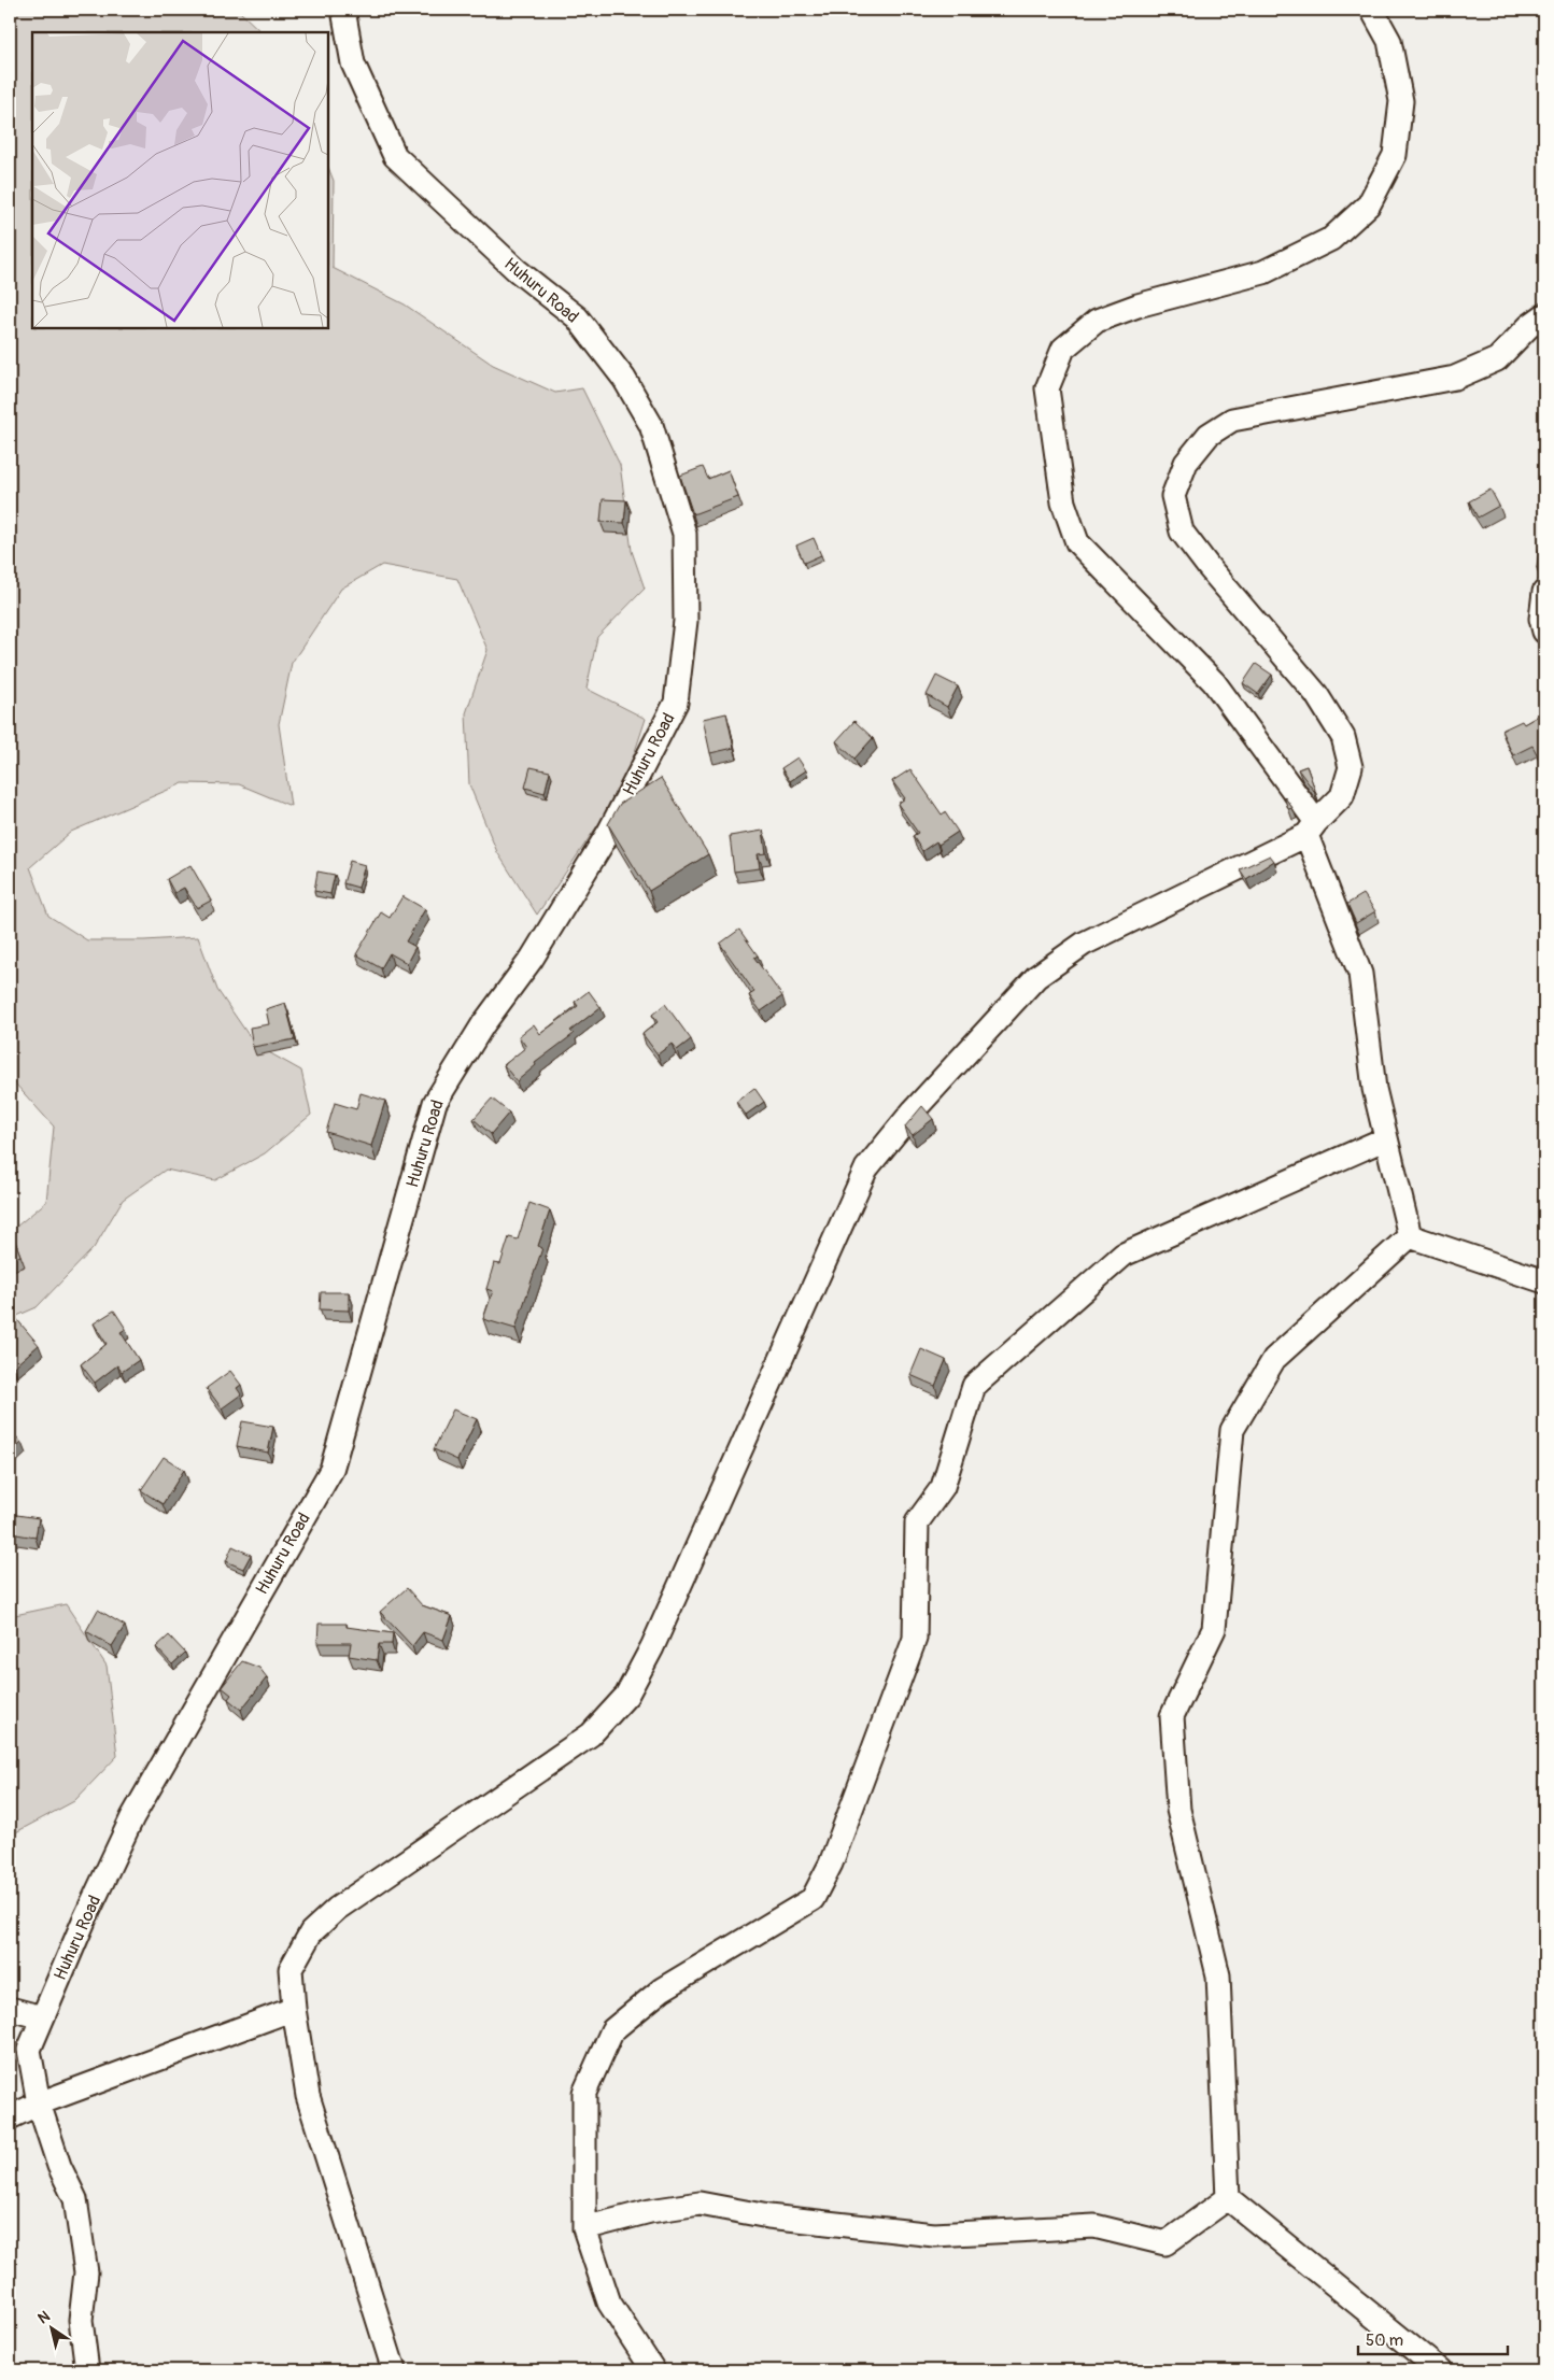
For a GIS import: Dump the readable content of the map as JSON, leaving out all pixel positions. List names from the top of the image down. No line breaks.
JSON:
{"streets":{"street":["Huhuru Road"]},"scale_bar":"50 m","north":"top left"}
